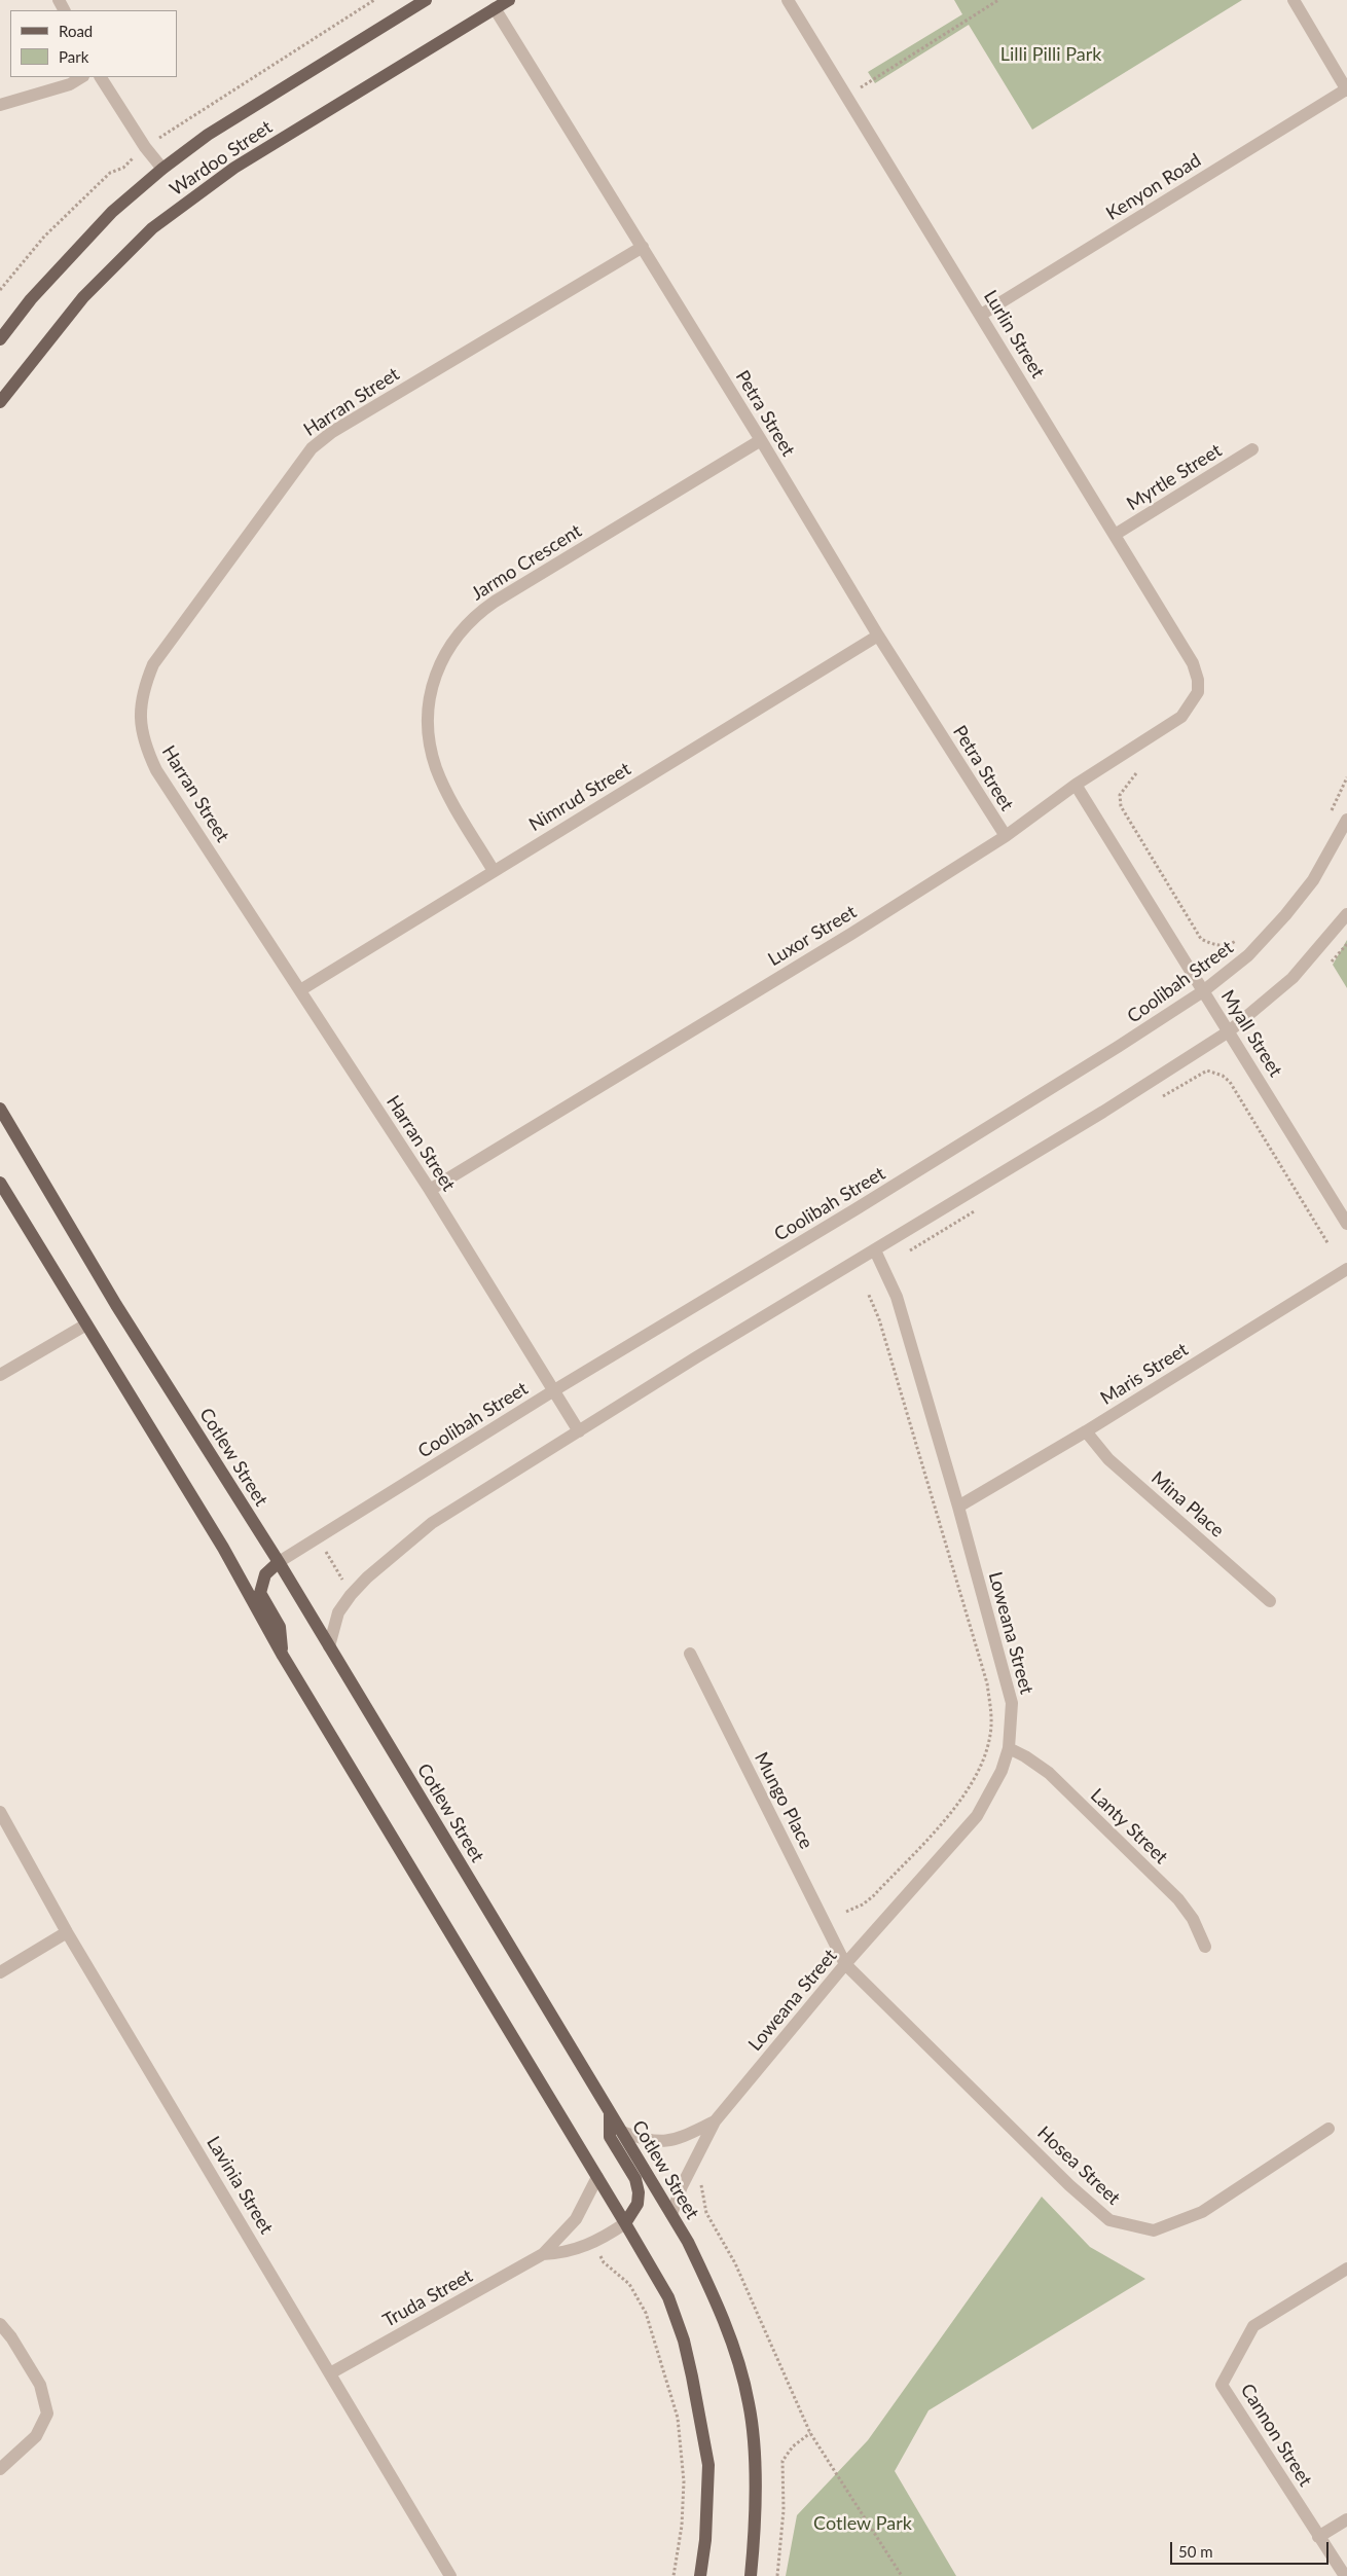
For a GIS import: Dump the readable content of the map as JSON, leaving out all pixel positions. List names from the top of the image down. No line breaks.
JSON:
{"streets":{"main road":["Wardoo Street","Cotlew Street"],"street":["Kenyon Road","Lurlin Street","Harran Street","Petra Street","Myrtle Street","Jarmo Crescent","Nimrud Street","Luxor Street","Coolibah Street","Myall Street","Maris Street","Mina Place","Loweana Street","Mungo Place","Lanty Street","Hosea Street","Lavinia Street","Truda Street","Cannon Street"]},"crossings":[["Wardoo Street","Petra Street"],["Kenyon Road","Lurlin Street"],["Lurlin Street","Myrtle Street"],["Lurlin Street","Luxor Street"],["Harran Street","Petra Street"],["Harran Street","Nimrud Street"],["Harran Street","Luxor Street"],["Harran Street","Coolibah Street"],["Petra Street","Jarmo Crescent"],["Petra Street","Nimrud Street"],["Petra Street","Luxor Street"],["Jarmo Crescent","Nimrud Street"],["Luxor Street","Myall Street"],["Coolibah Street","Myall Street"],["Coolibah Street","Cotlew Street"],["Maris Street","Mina Place"],["Maris Street","Loweana Street"],["Cotlew Street","Loweana Street"],["Loweana Street","Mungo Place"],["Loweana Street","Lanty Street"],["Loweana Street","Hosea Street"],["Mungo Place","Hosea Street"],["Lavinia Street","Truda Street"]],"parks":["Lilli Pilli Park","Cotlew Park"],"legend":["Road","Park"],"scale_bar":"50 m"}
